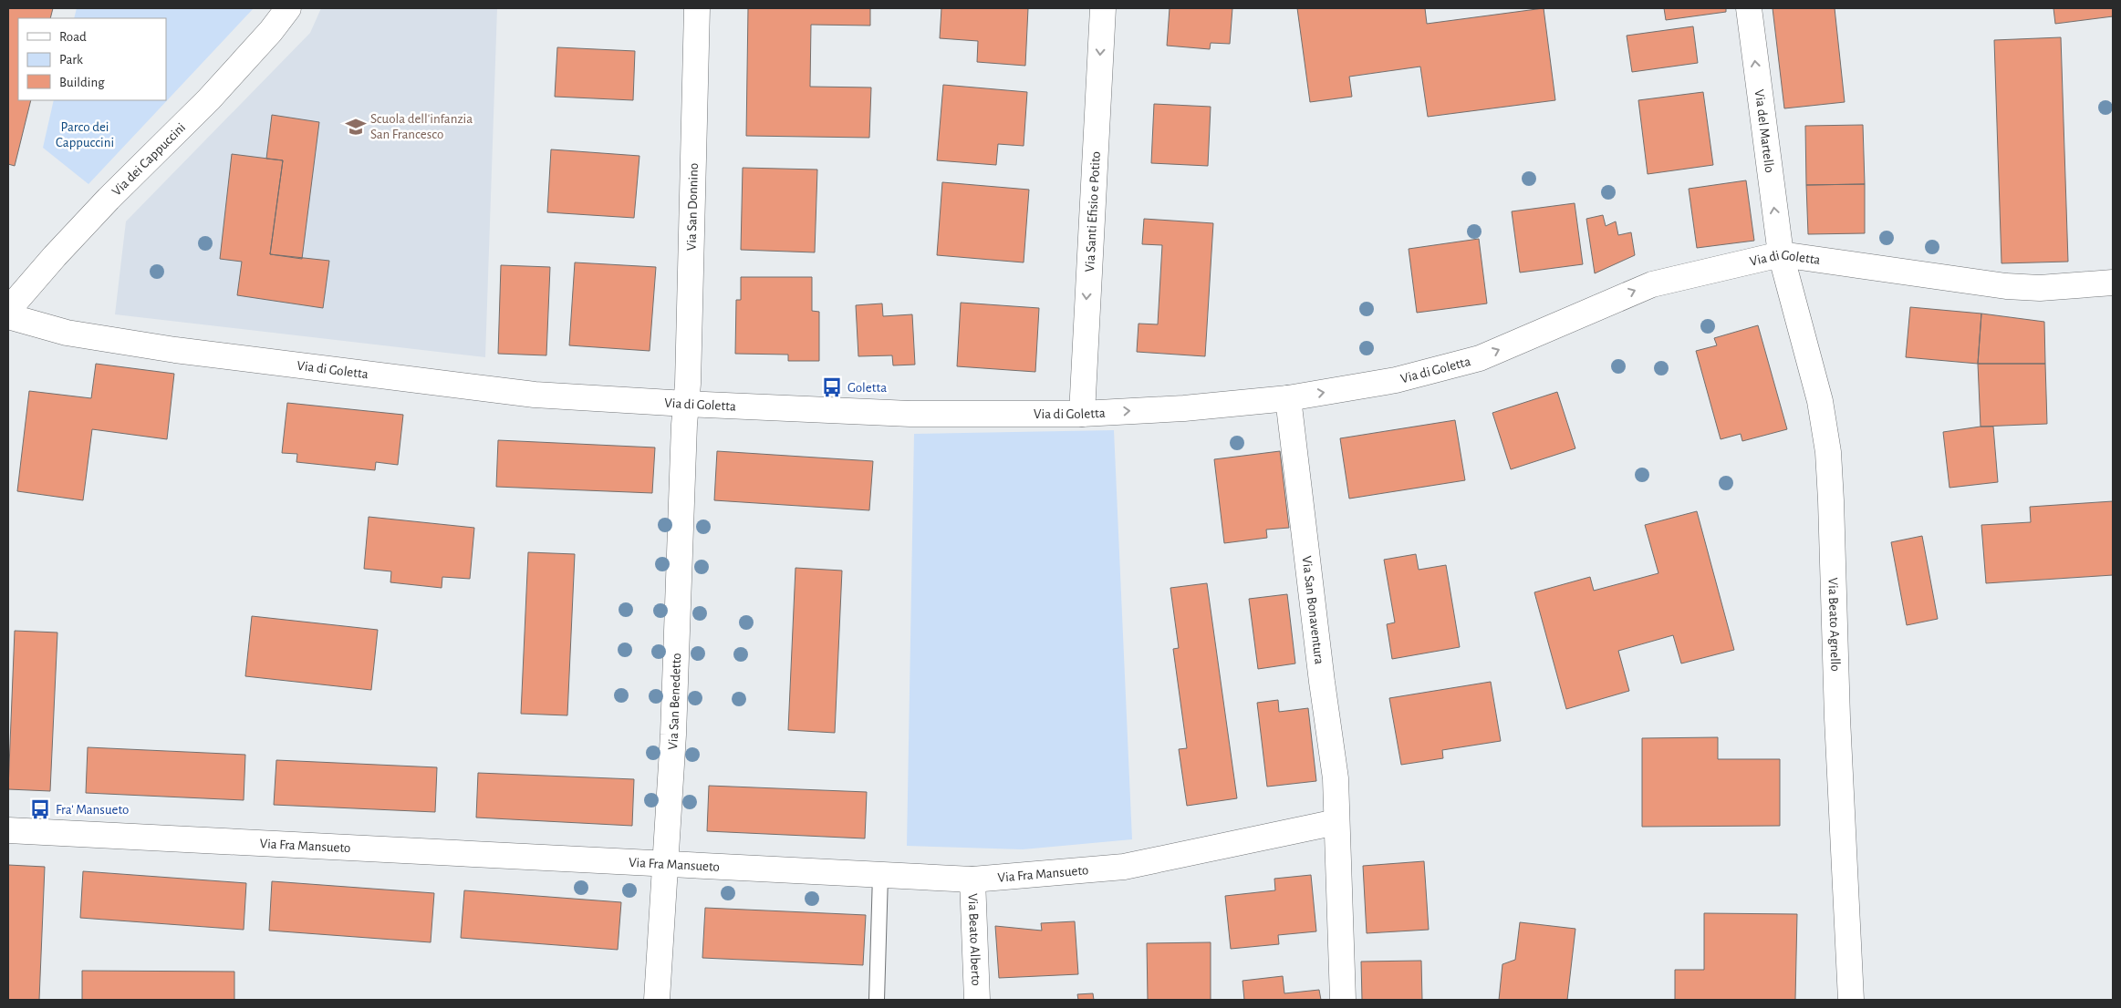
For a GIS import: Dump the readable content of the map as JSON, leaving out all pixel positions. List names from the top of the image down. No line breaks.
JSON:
{"streets":{"street":["Via del Martello","Via dei Cappuccini","Via San Donnino","Via Santi Efisio e Potito","Via di Goletta","Via San Bonaventura","Via Beato Agnello","Via San Benedetto","Via Fra Mansueto","Via Beato Alberto"]},"crossings":[["Via del Martello","Via di Goletta"],["Via del Martello","Via Beato Agnello"],["Via San Donnino","Via di Goletta"],["Via San Donnino","Via San Benedetto"],["Via Santi Efisio e Potito","Via di Goletta"],["Via di Goletta","Via San Bonaventura"],["Via di Goletta","Via Beato Agnello"],["Via di Goletta","Via San Benedetto"],["Via San Bonaventura","Via Fra Mansueto"],["Via San Benedetto","Via Fra Mansueto"],["Via Fra Mansueto","Via Beato Alberto"]],"one_way":["Via del Martello","Via Santi Efisio e Potito"],"parks":["Parco dei Cappuccini"],"places":{"school or university":["Scuola dell'infanzia San Francesco"],"bus stop":["Goletta","Fra' Mansueto"]},"legend":["Road","Park","Building"]}
